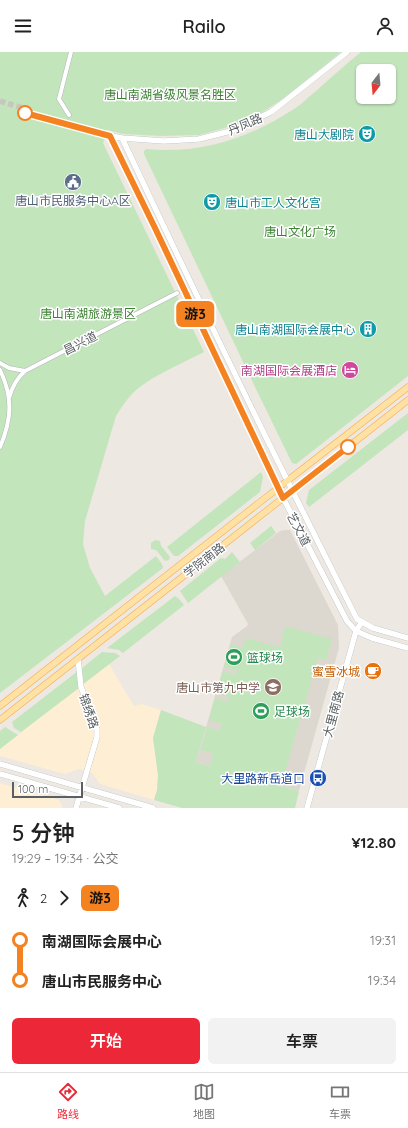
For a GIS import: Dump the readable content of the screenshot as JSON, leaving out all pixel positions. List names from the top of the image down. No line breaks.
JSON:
{"streets":{"main road":["丹凤路","艺文道","学院南路","锦绣路","大里南路"],"street":["昌兴道"]},"crossings":[["丹凤路","艺文道"],["艺文道","学院南路"],["艺文道","大里南路"],["学院南路","锦绣路"]],"parks":["唐山南湖省级风景名胜区","唐山文化广场","唐山南湖旅游景区"],"places":{"theatre":["唐山大剧院","唐山市工人文化宫"],"public building":["唐山市民服务中心A区"],"building":["唐山南湖国际会展中心"],"hotel":["南湖国际会展酒店"],"sports":["篮球场","足球场"],"cafe":["蜜雪冰城"],"school or university":["唐山市第九中学"],"bus stop":["大里路新岳道口"]},"lines":["bus line 游3"],"scale_bar":"100 m","north":"bottom","page":{"header":"Railo","on_map":"游3","scale":"100 m","heading":["5 分钟","19:29 – 19:34 · 公交","¥12.80"],"legs":["2","游3"],"list":[{"name":"南湖国际会展中心","value":"19:31"},{"name":"唐山市民服务中心","value":"19:34"}],"buttons":["开始","车票"],"tabs":["路线","地图","车票"]}}
